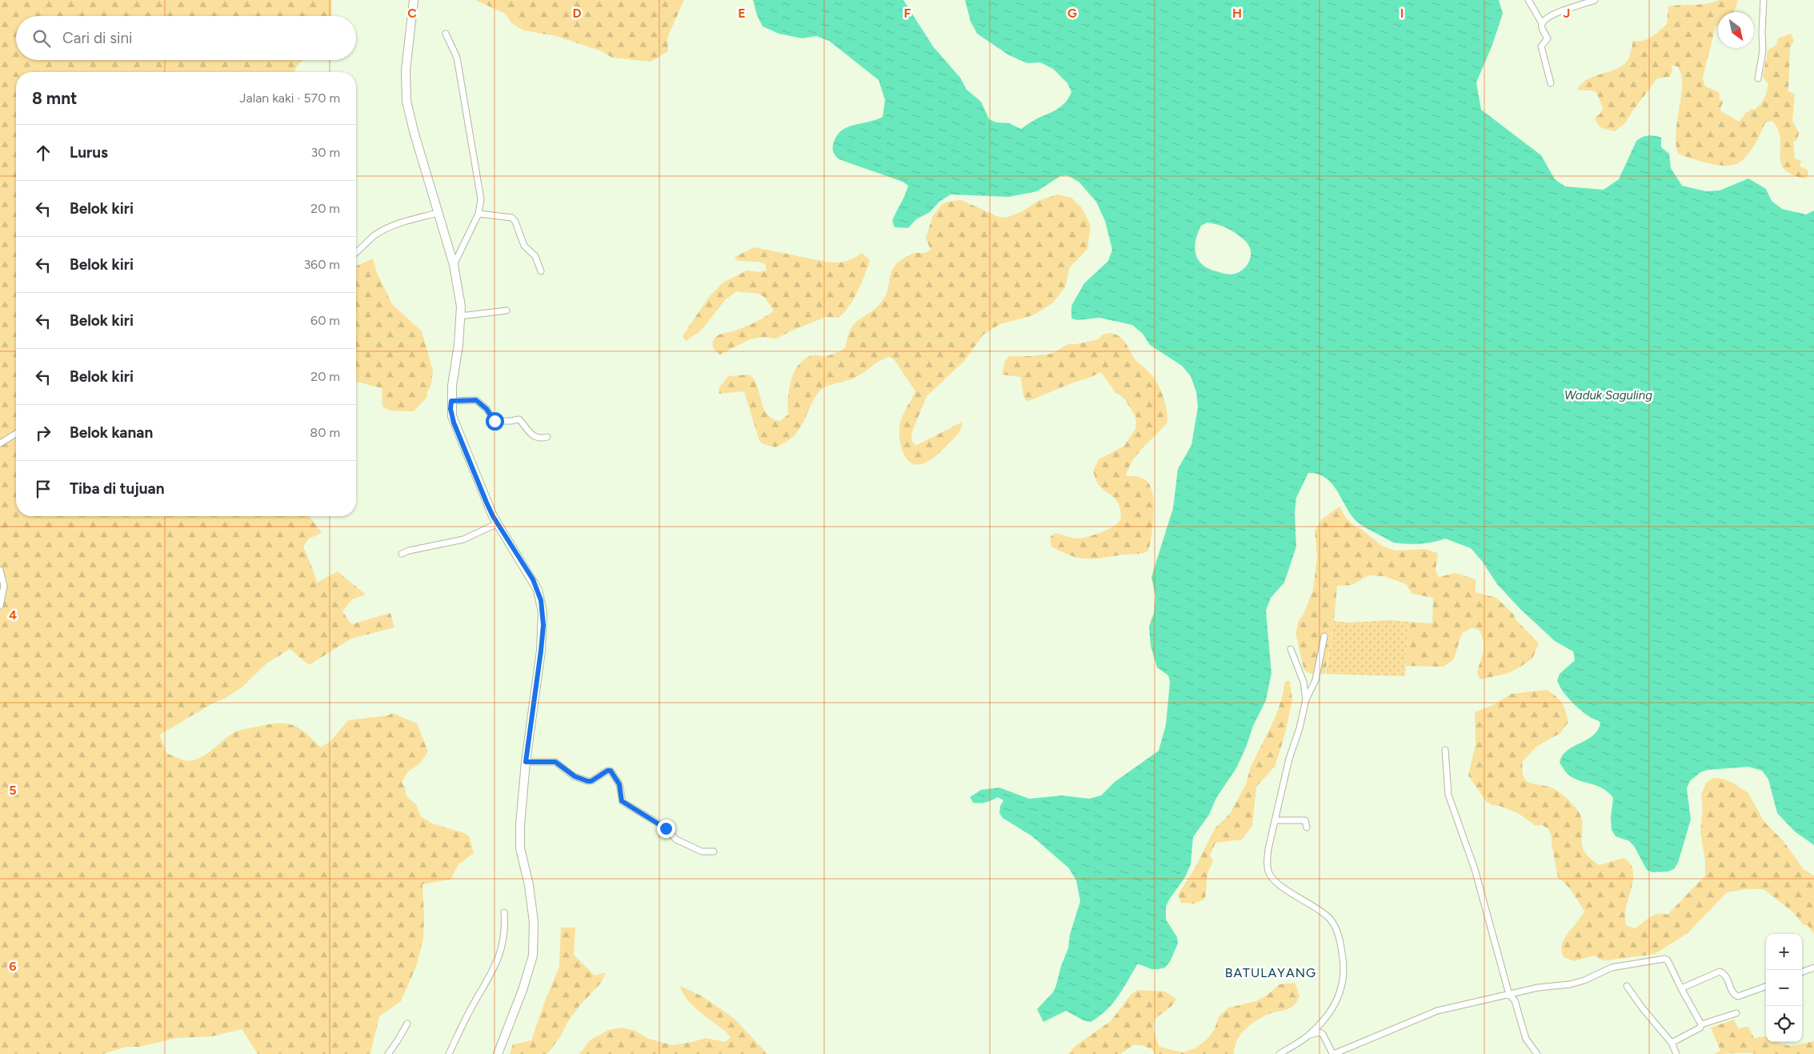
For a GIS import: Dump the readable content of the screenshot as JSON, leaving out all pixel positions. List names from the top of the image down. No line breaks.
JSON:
{"districts":["BATULAYANG"],"water":["Waduk Saguling"],"north":"bottom right","page":{"search":"Cari di sini","heading":["8 mnt","Jalan kaki · 570 m"],"list":[["Lurus","30 m"],["Belok kiri","20 m"],["Belok kiri","360 m"],["Belok kiri","60 m"],["Belok kiri","20 m"],["Belok kanan","80 m"],"Tiba di tujuan"],"map_buttons":["+","−"]},"grid":{"columns":["C","D","E","F","G","H","I","J"],"rows":["4","5","6"]}}
